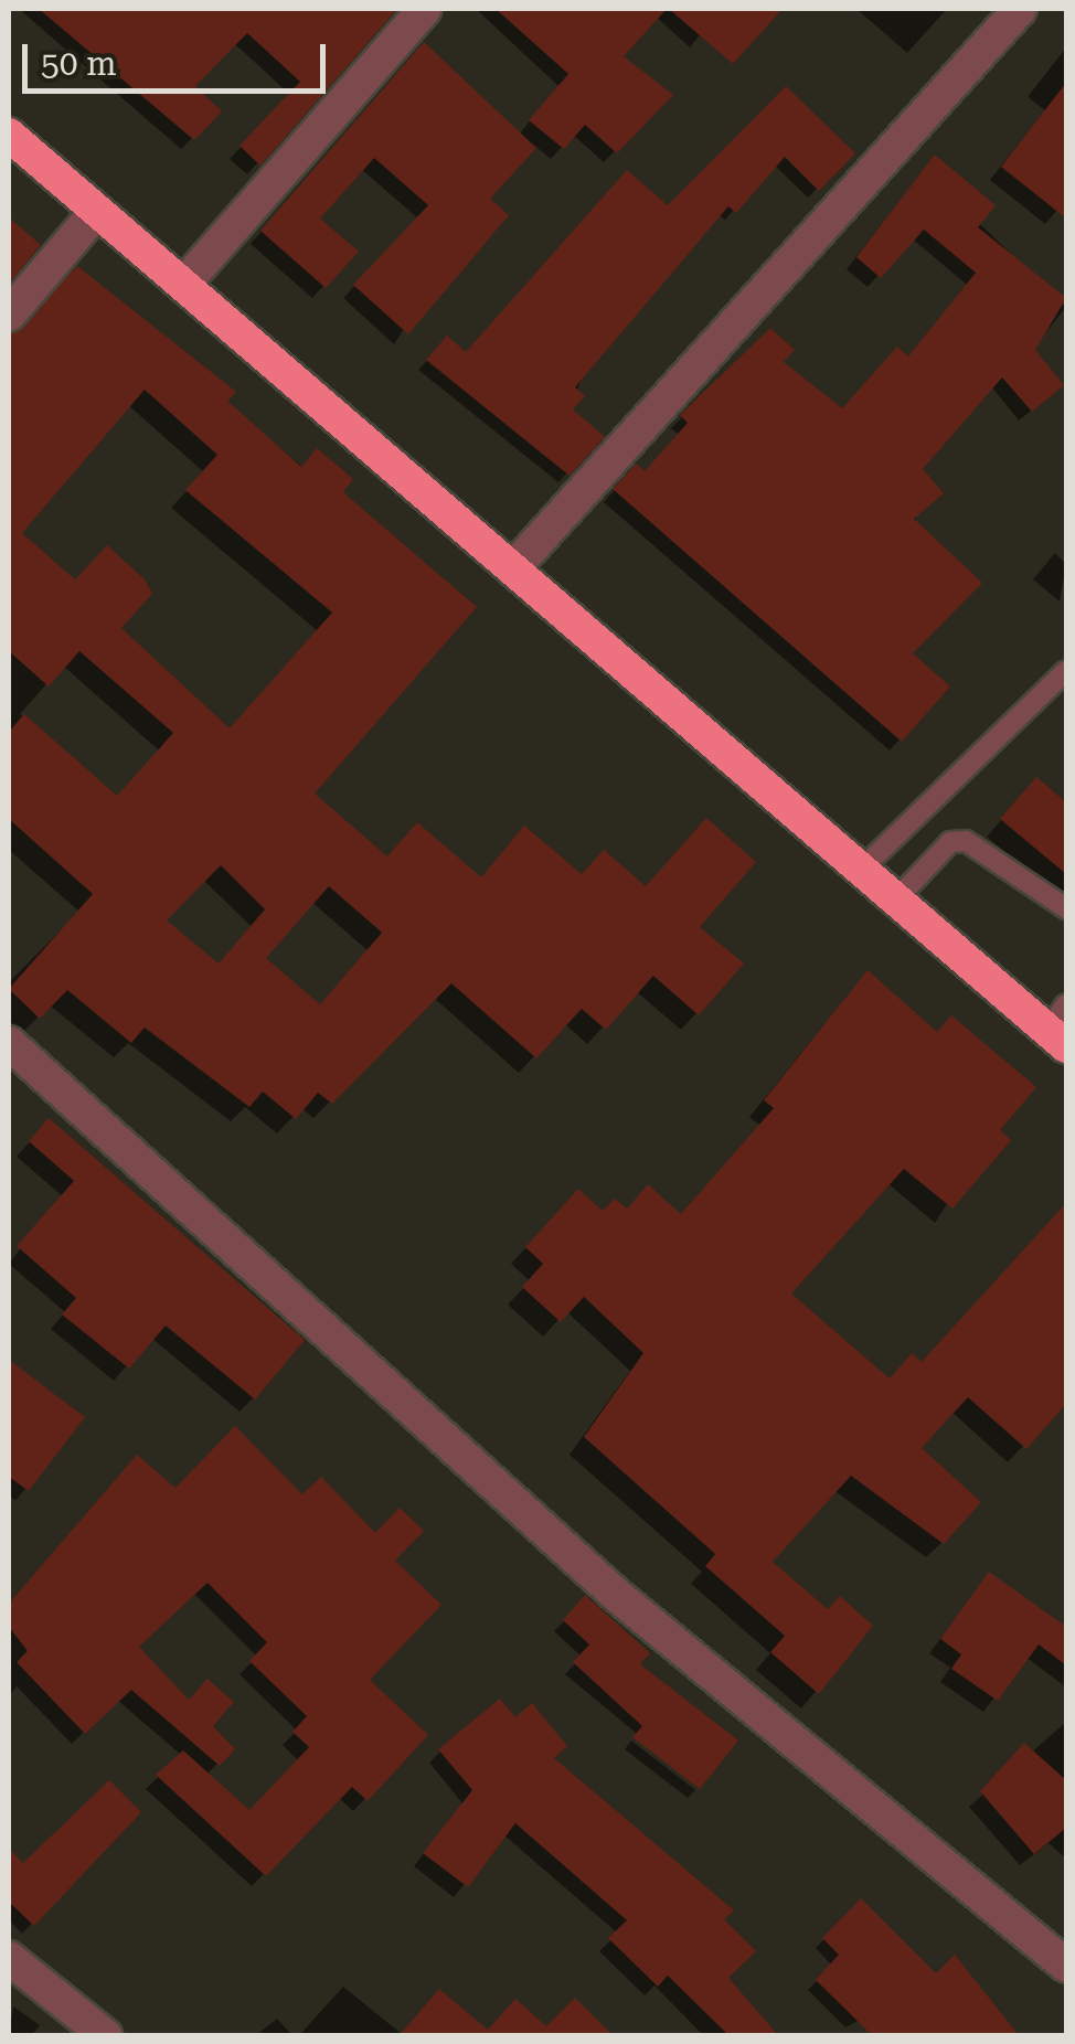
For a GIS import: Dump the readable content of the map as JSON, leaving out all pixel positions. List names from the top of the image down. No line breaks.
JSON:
{"scale_bar":"50 m"}
